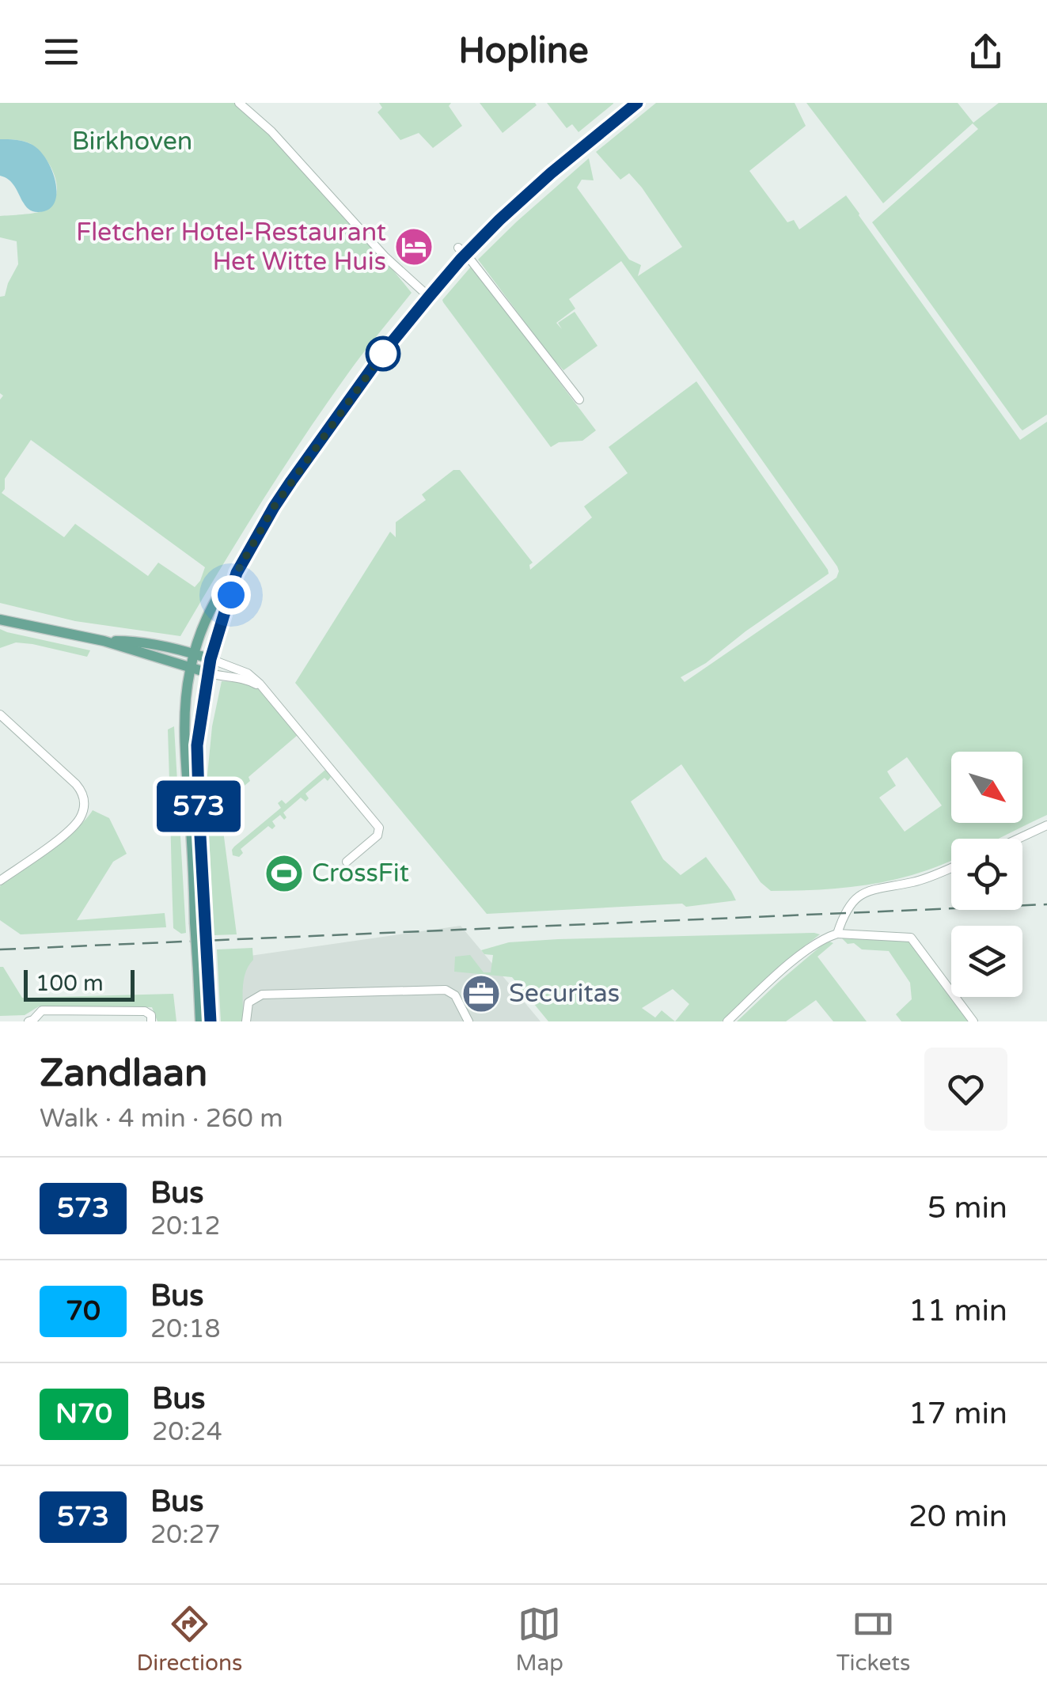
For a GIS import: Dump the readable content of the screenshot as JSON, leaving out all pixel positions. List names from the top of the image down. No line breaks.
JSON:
{"parks":["Birkhoven"],"places":{"hotel":["Fletcher Hotel-Restaurant Het Witte Huis"],"sports":["CrossFit"],"office":["Securitas"]},"lines":["bus line 573"],"scale_bar":"100 m","north":"bottom right","page":{"header":"Hopline","on_map":"573","scale":"100 m","heading":["Zandlaan","Walk · 4 min · 260 m"],"list":[{"mark":"573","name":"Bus","note":"20:12","value":"5 min"},{"mark":"70","name":"Bus","note":"20:18","value":"11 min"},{"mark":"N70","name":"Bus","note":"20:24","value":"17 min"},{"mark":"573","name":"Bus","note":"20:27","value":"20 min"}],"tabs":["Directions","Map","Tickets"]}}
